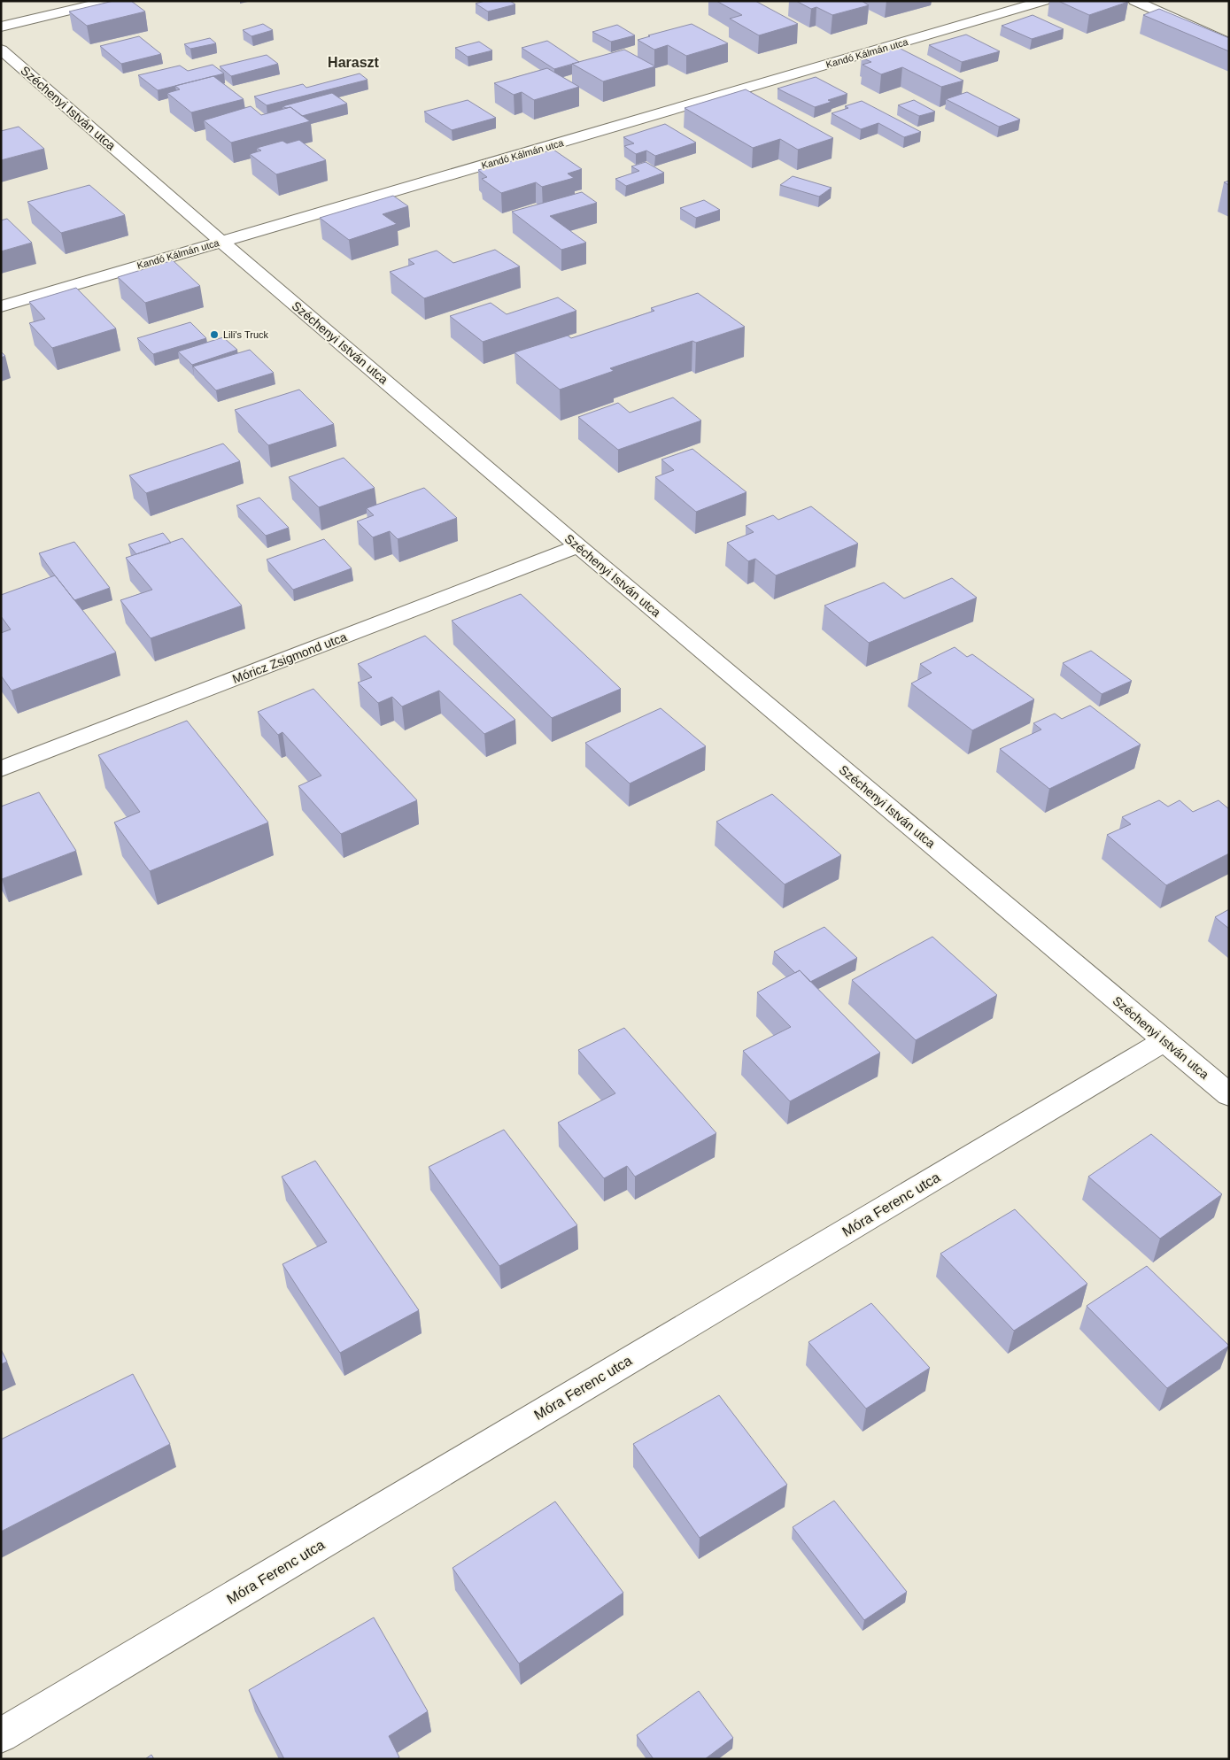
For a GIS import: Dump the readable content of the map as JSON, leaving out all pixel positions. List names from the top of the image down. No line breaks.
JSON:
{"streets":{"street":["Kandó Kálmán utca","Széchenyi István utca","Móricz Zsigmond utca","Móra Ferenc utca"]},"crossings":[["Kandó Kálmán utca","Széchenyi István utca"],["Széchenyi István utca","Móricz Zsigmond utca"],["Széchenyi István utca","Móra Ferenc utca"]],"districts":["Haraszt"],"places":["Lili's Truck"]}
